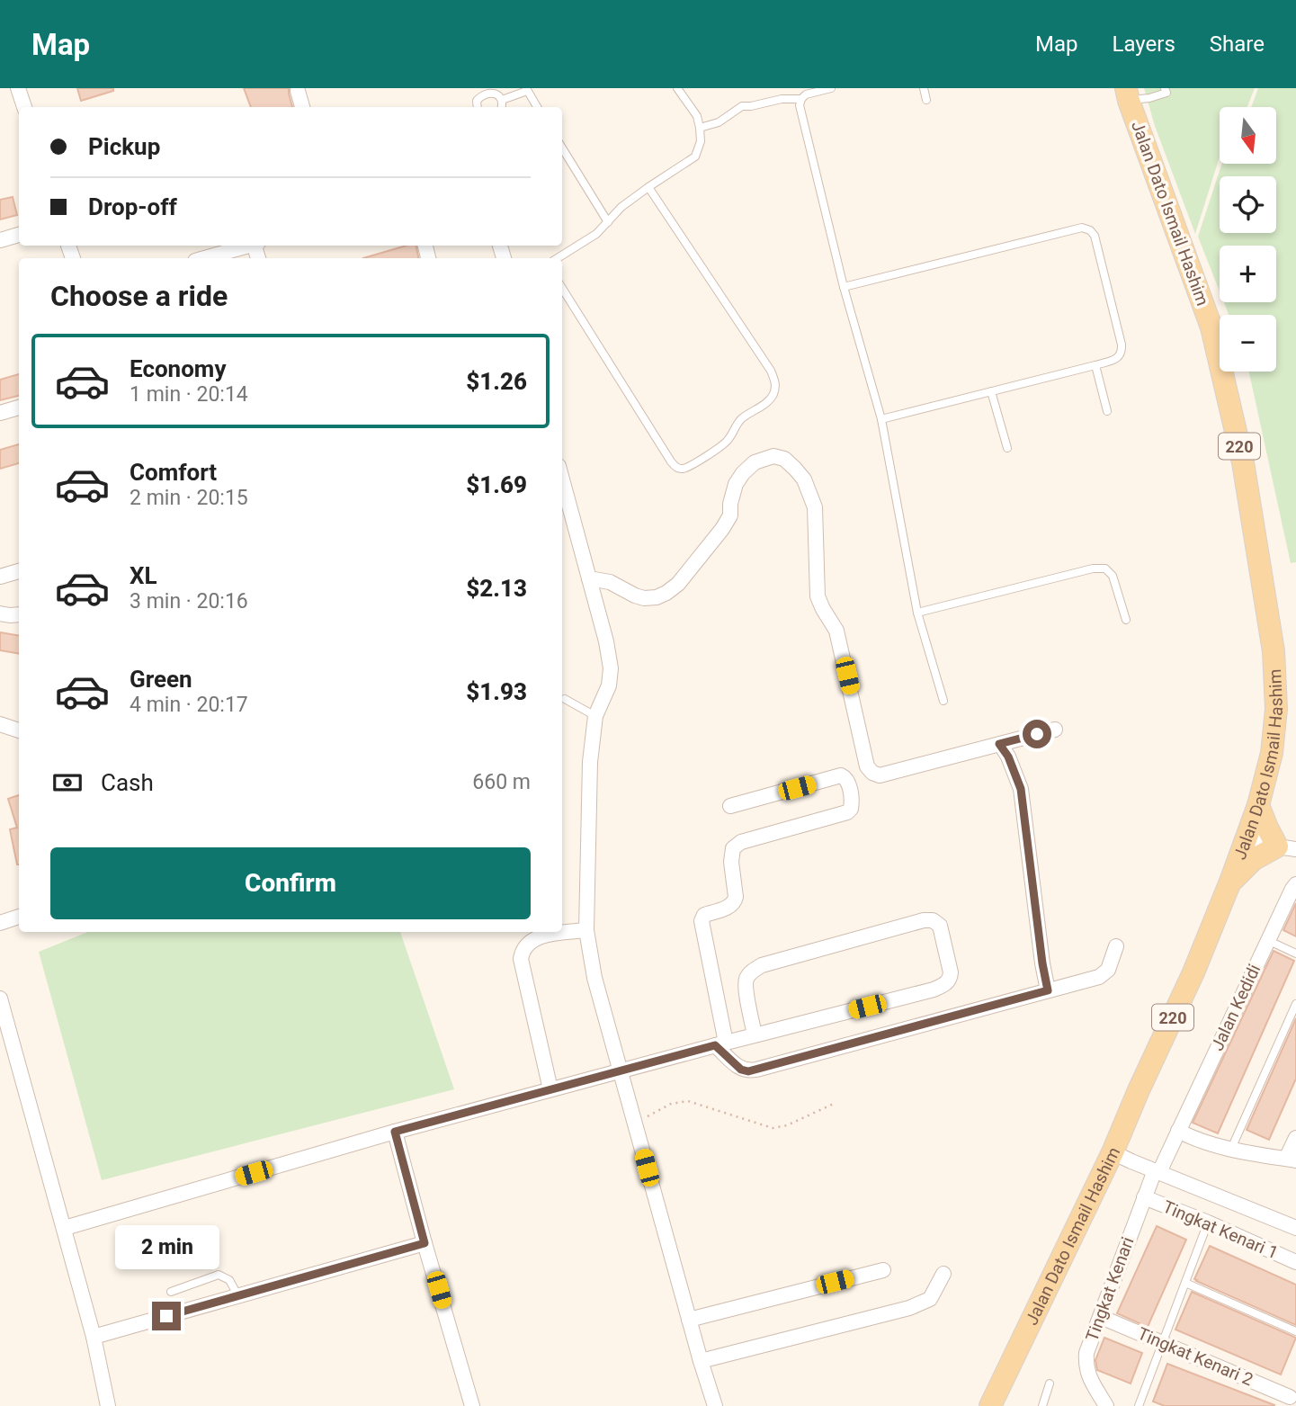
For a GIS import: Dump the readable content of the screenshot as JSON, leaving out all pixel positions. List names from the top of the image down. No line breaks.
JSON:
{"streets":{"main road":["Jalan Dato Ismail Hashim","220"],"street":["Jalan Kedidi","Tingkat Kenari 1","Tingkat Kenari","Tingkat Kenari 2"]},"crossings":[["Jalan Kedidi","Tingkat Kenari"],["Tingkat Kenari 1","Tingkat Kenari"],["Tingkat Kenari","Tingkat Kenari 2"]],"north":"bottom","page":{"header":"Map","nav":["Map","Layers","Share"],"map_buttons":["+","−"],"banner":["Pickup","Drop-off"],"heading":"Choose a ride","list":[{"name":"Economy","note":"1 min · 20:14","value":"$1.26"},{"name":"Comfort","note":"2 min · 20:15","value":"$1.69"},{"name":"XL","note":"3 min · 20:16","value":"$2.13"},{"name":"Green","note":"4 min · 20:17","value":"$1.93"}],"pay":["Cash","660 m"],"buttons":"Confirm","bubble":"2 min"}}
